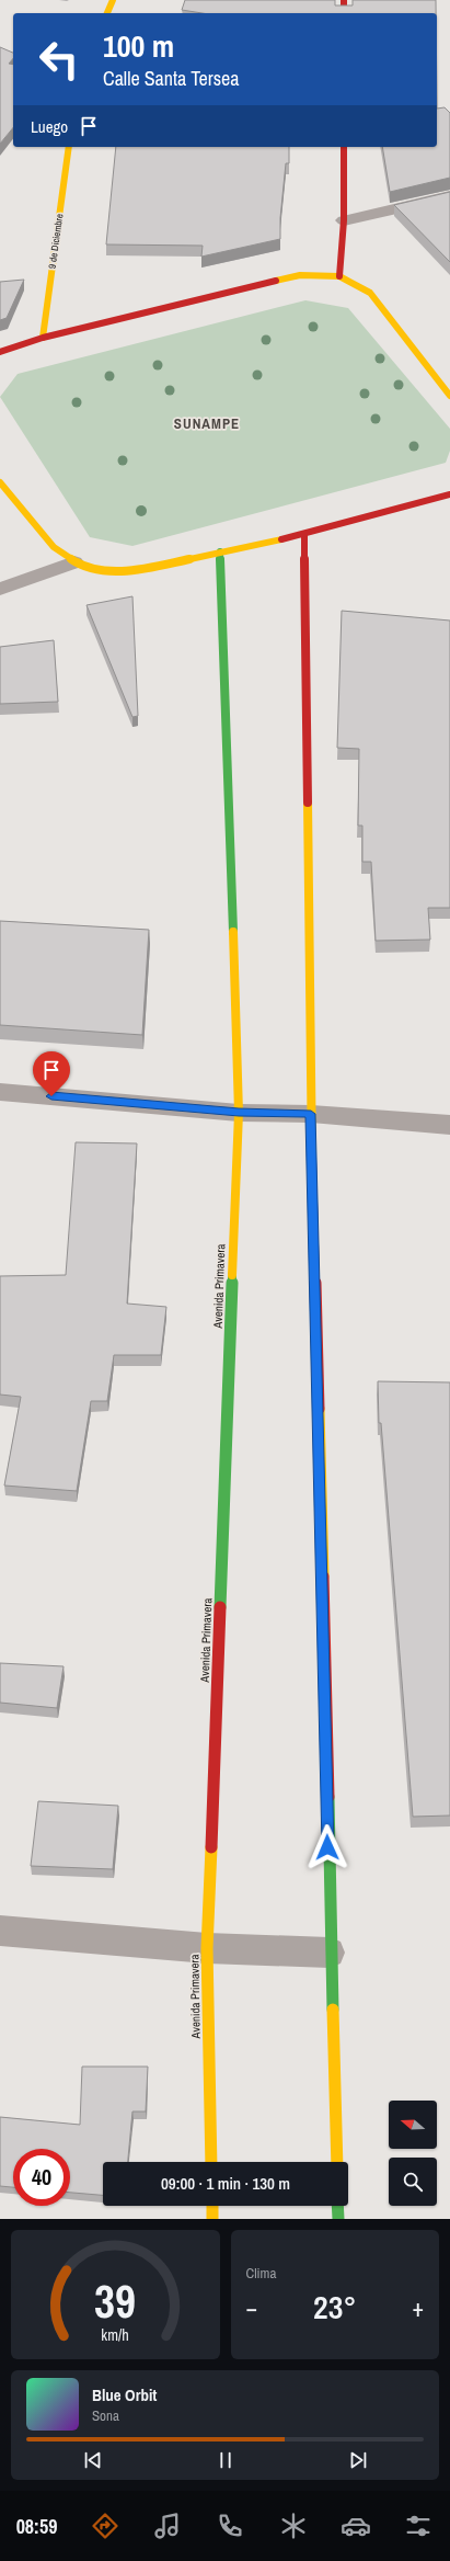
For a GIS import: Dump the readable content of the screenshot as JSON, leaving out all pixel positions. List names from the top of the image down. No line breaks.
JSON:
{"streets":{"street":["9 de Diciembre","Avenida Primavera"]},"districts":["SUNAMPE"],"north":"left","page":{"turn":["100 m","Calle Santa Tersea"],"then":"Luego","limit":"40","trip":"09:00 · 1 min · 130 m","tile":"Clima","heat":["−","23°","+"],"song":["Blue Orbit","Sona"],"tabs":"08:59","gauge":["39","km/h"]}}
